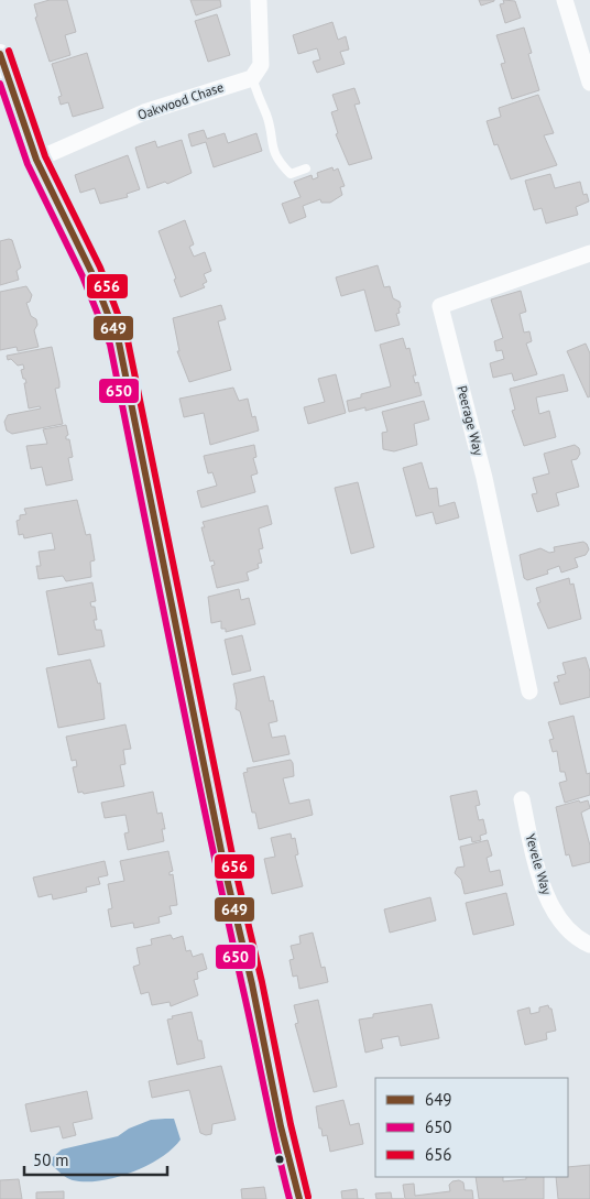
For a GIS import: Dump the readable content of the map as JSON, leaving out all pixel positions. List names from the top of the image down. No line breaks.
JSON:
{"streets":{"street":["Oakwood Chase","Peerage Way","Yevele Way"]},"lines":["transit line 656","transit line 649","transit line 650"],"legend":["649","650","656"],"scale_bar":"50 m"}
